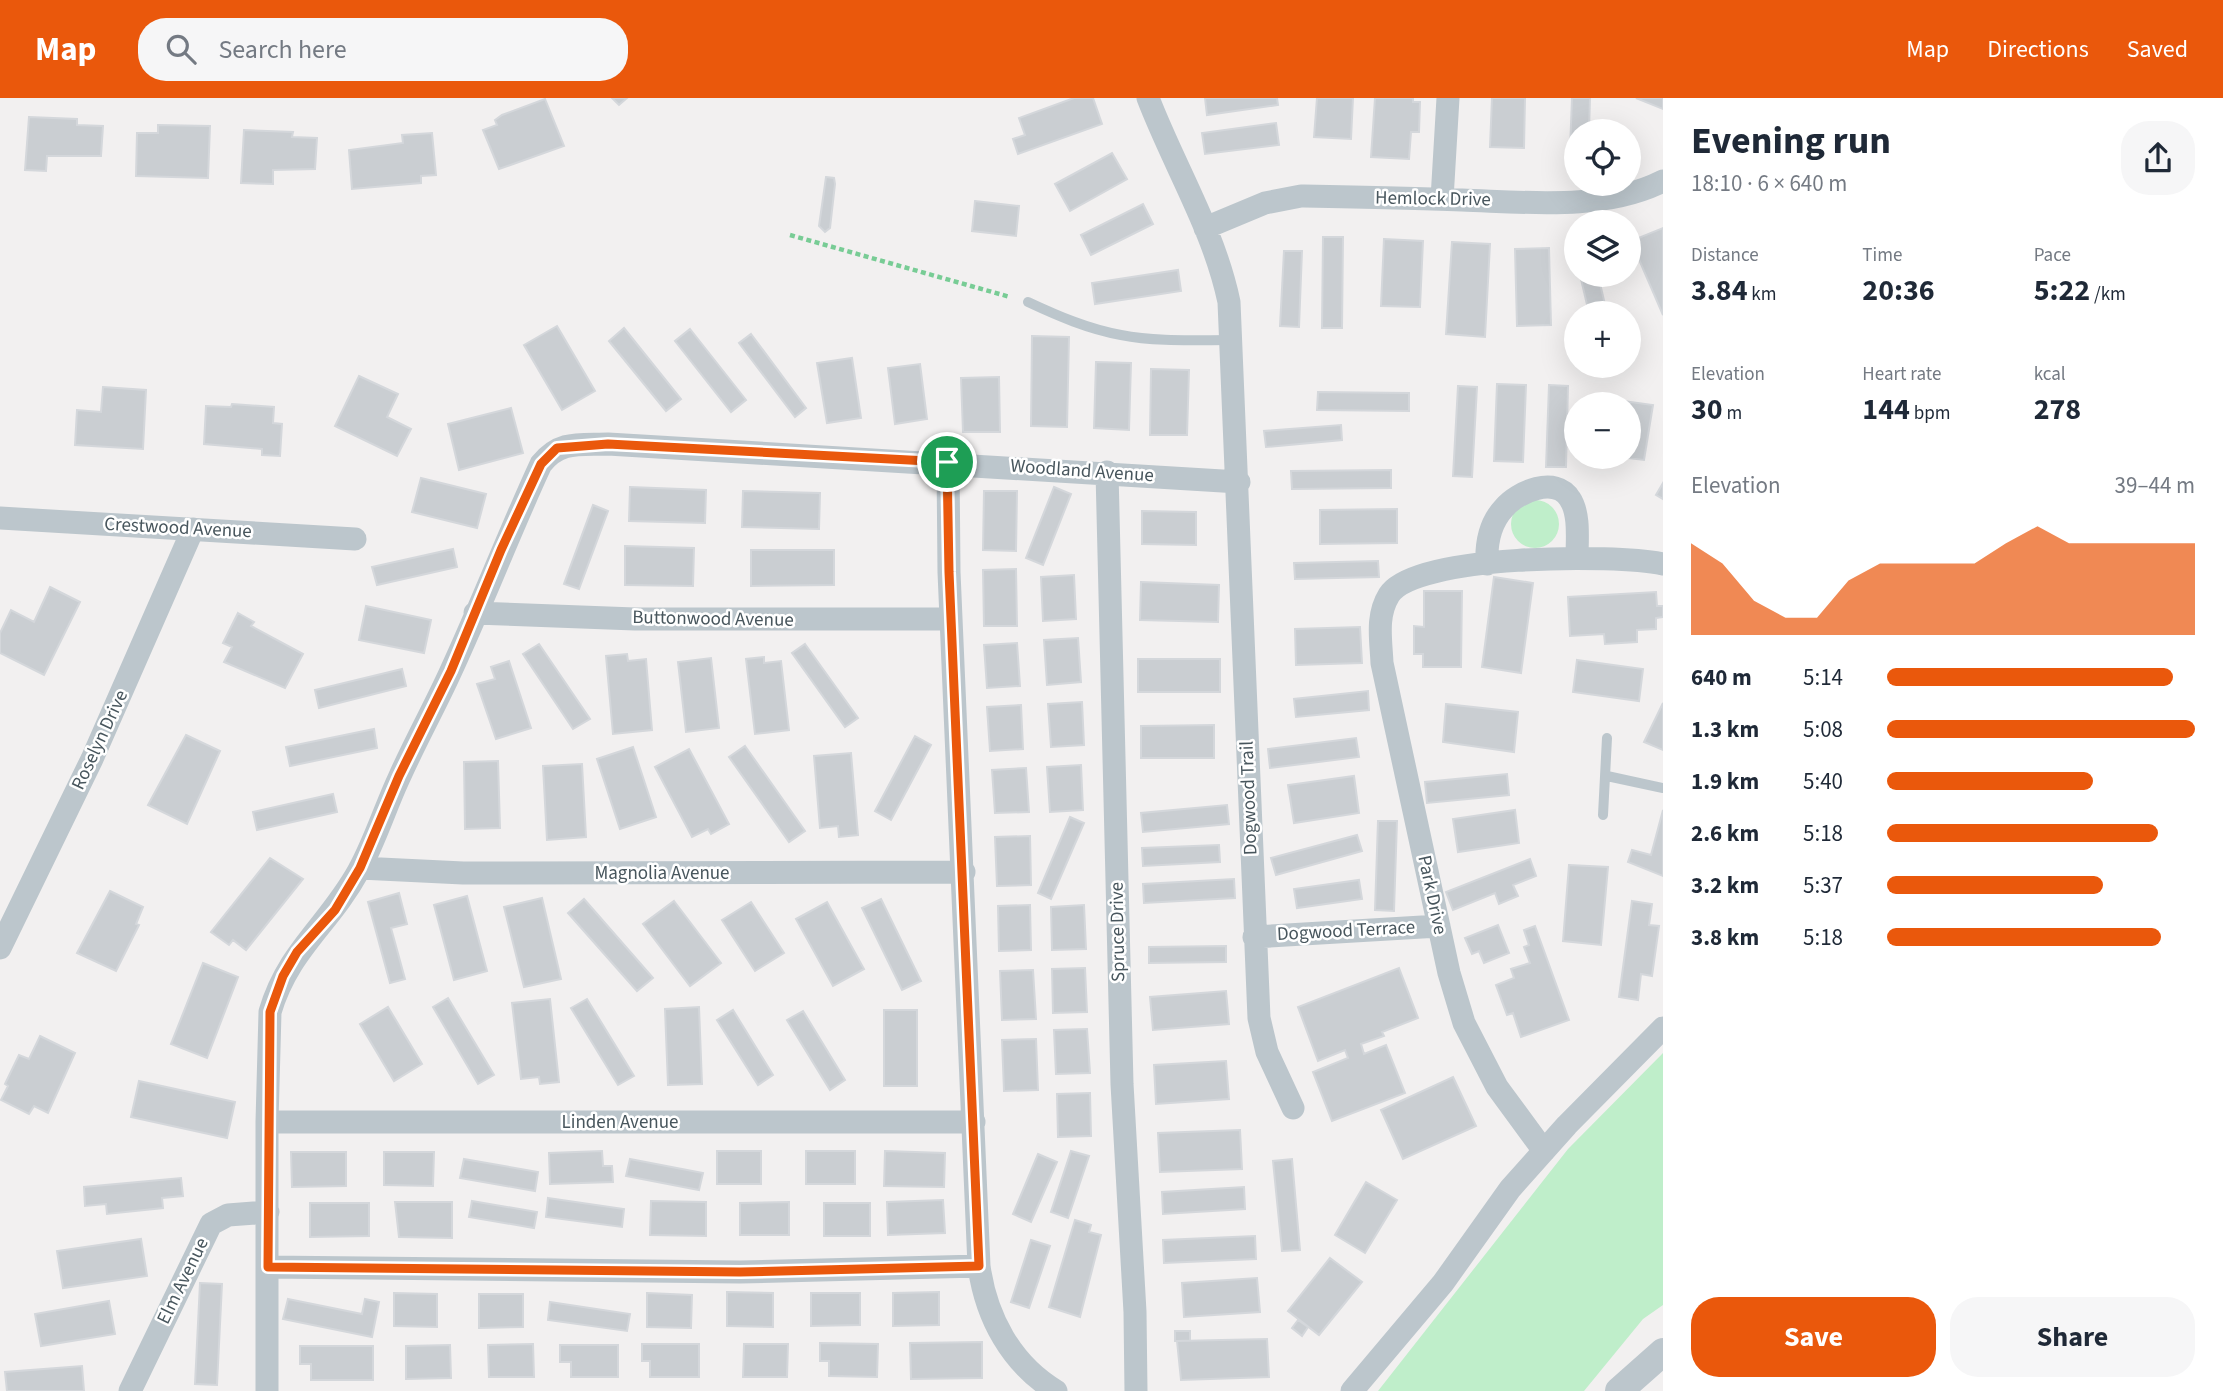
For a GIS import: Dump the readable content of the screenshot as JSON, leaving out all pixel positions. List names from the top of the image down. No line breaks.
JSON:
{"streets":{"street":["Hemlock Drive","Woodland Avenue","Crestwood Avenue","Buttonwood Avenue","Roselyn Drive","Dogwood Trail","Magnolia Avenue","Park Drive","Dogwood Terrace","Spruce Drive","Linden Avenue","Elm Avenue"]},"crossings":[["Woodland Avenue","Buttonwood Avenue"],["Woodland Avenue","Dogwood Trail"],["Woodland Avenue","Magnolia Avenue"],["Woodland Avenue","Spruce Drive"],["Woodland Avenue","Linden Avenue"],["Woodland Avenue","Elm Avenue"],["Crestwood Avenue","Roselyn Drive"],["Dogwood Trail","Dogwood Terrace"],["Park Drive","Dogwood Terrace"]],"page":{"header":"Map","search":"Search here","nav":["Map","Directions","Saved"],"heading":["Evening run","18:10 · 6 × 640 m"],"map_buttons":["+","−"],"stats":[["Distance","3.84 km"],["Time","20:36"],["Pace","5:22 /km"],["Elevation","30 m"],["Heart rate","144 bpm"],["kcal","278"]],"chart":["Elevation","39–44 m"],"list":[{"name":"640 m","note":"5:14"},{"name":"1.3 km","note":"5:08"},{"name":"1.9 km","note":"5:40"},{"name":"2.6 km","note":"5:18"},{"name":"3.2 km","note":"5:37"},{"name":"3.8 km","note":"5:18"}],"buttons":["Save","Share"]}}
